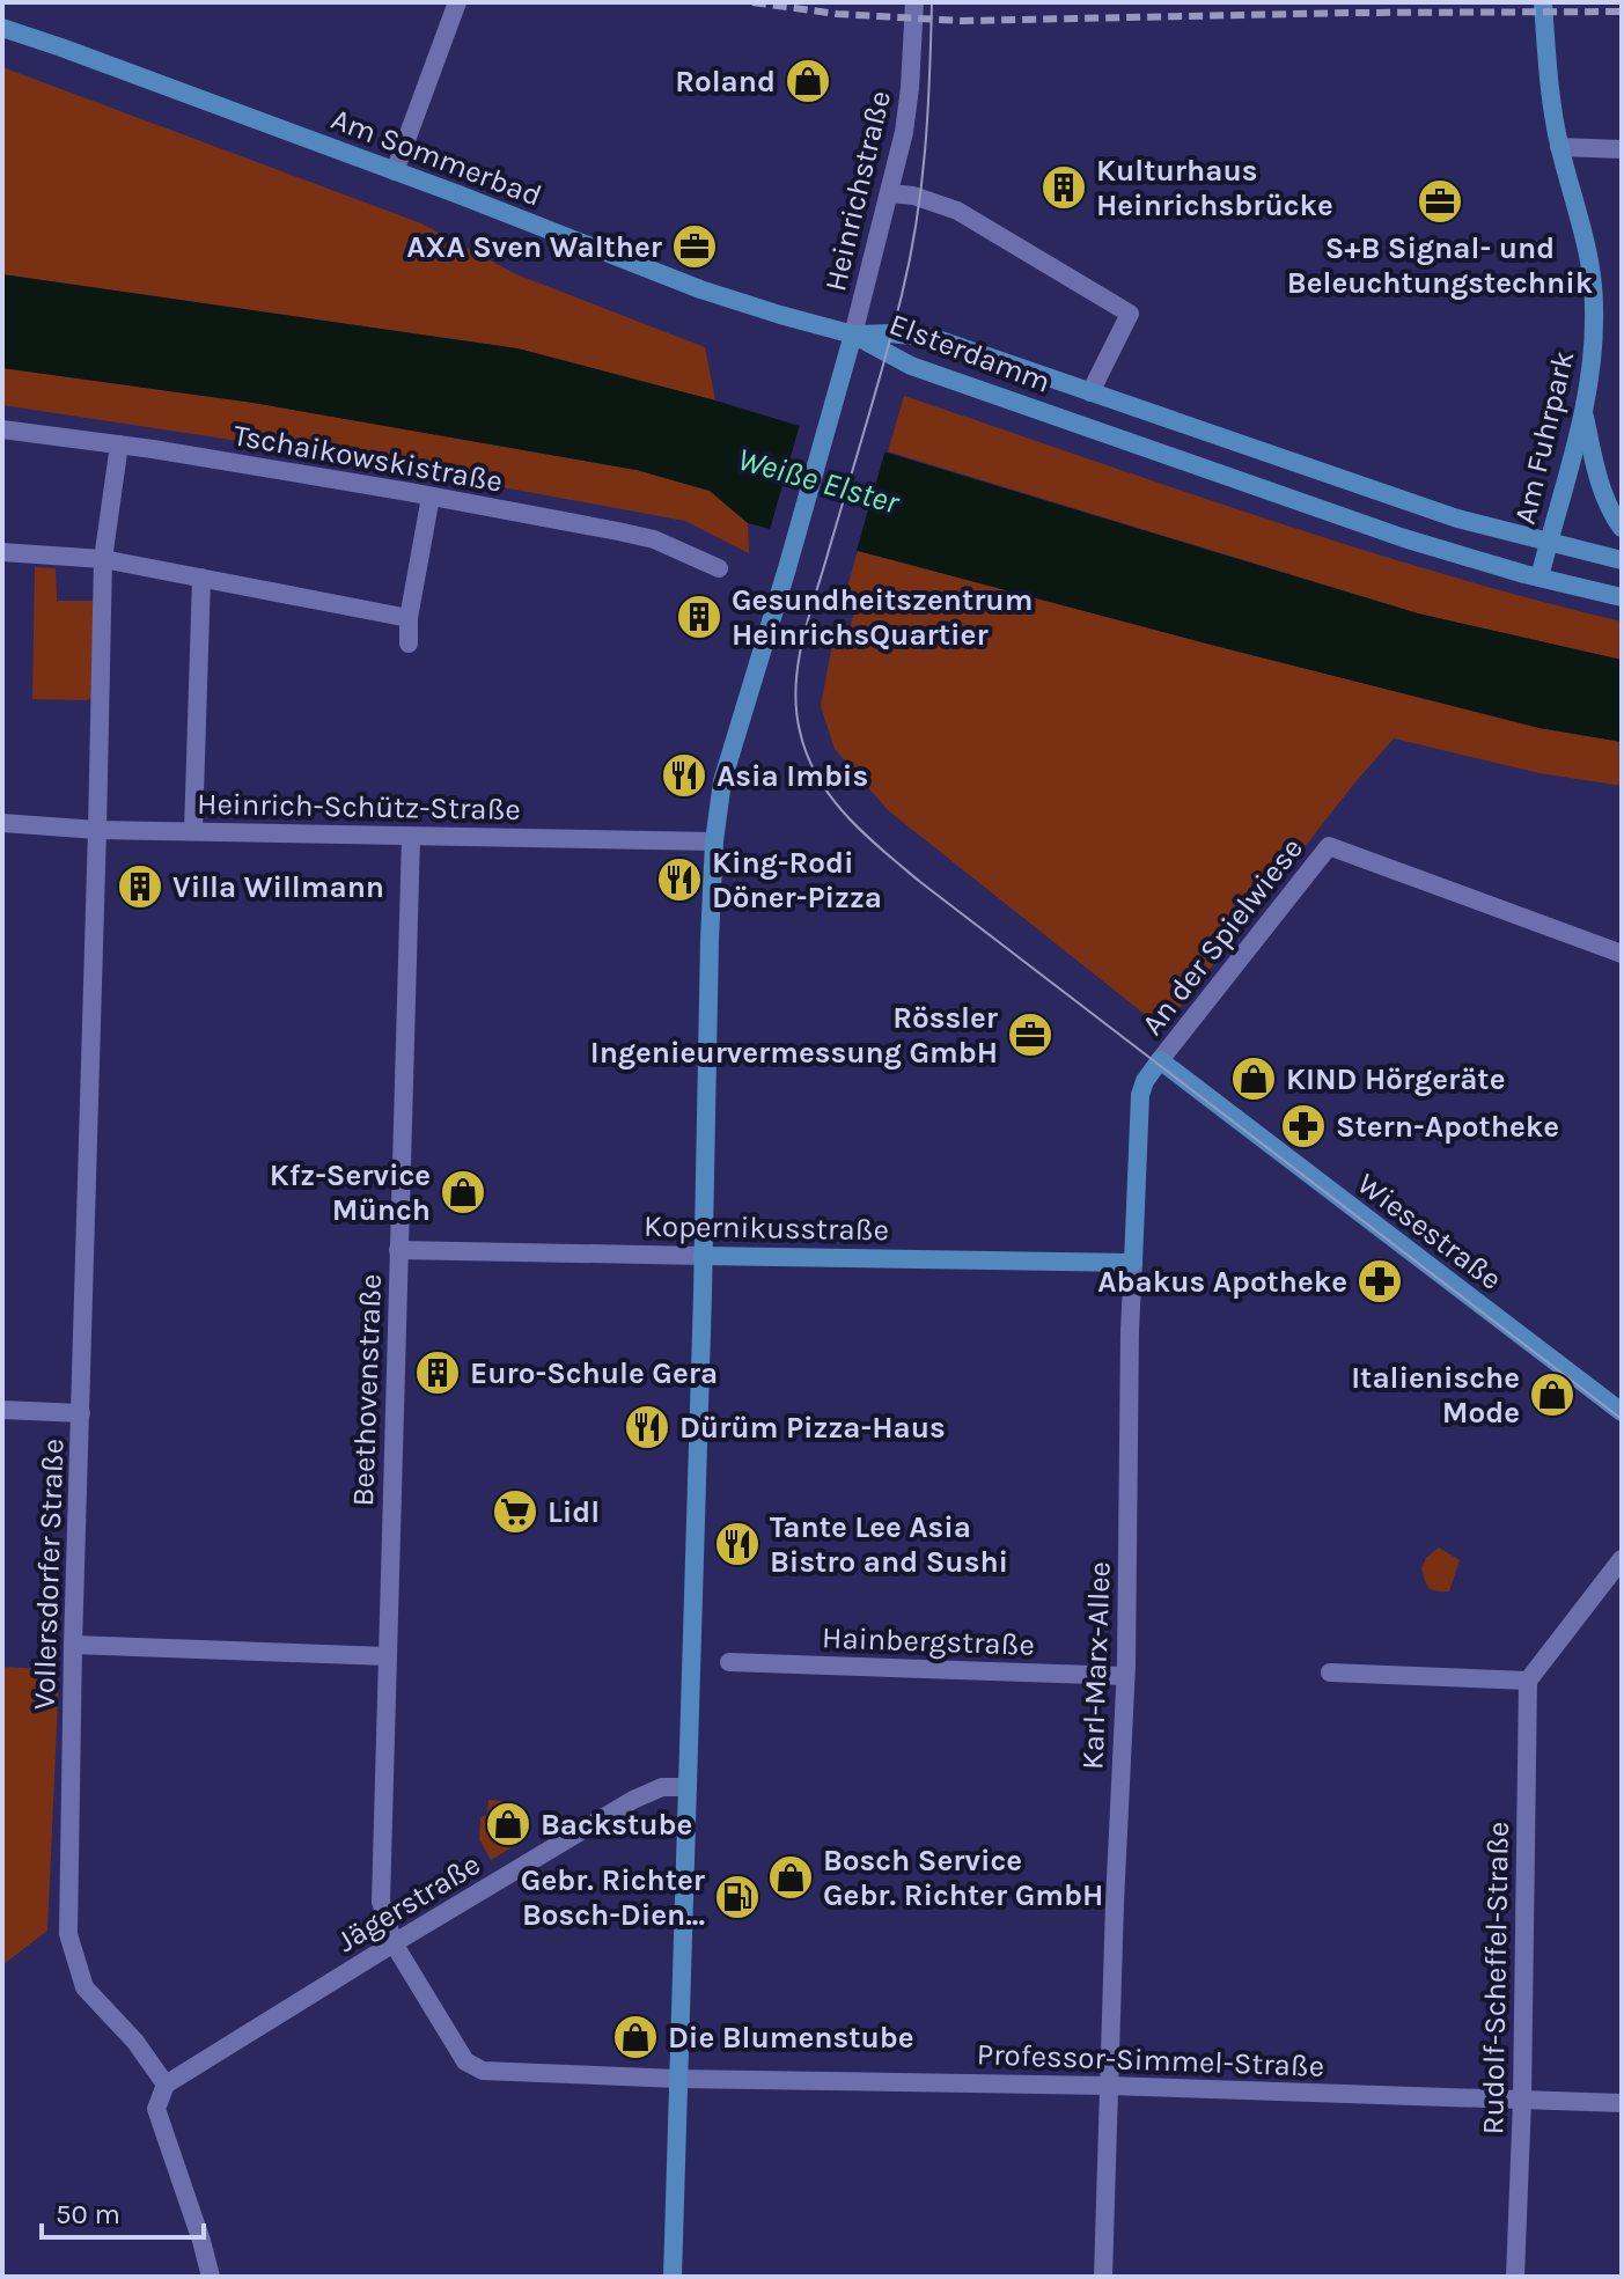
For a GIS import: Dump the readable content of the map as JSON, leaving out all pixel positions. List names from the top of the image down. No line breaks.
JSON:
{"streets":{"main road":["Am Sommerbad","Elsterdamm","Am Fuhrpark","Kopernikusstraße","Wiesestraße","Karl-Marx-Allee"],"street":["Heinrichstraße","Tschaikowskistraße","Heinrich-Schütz-Straße","An der Spielwiese","Beethovenstraße","Vollersdorfer Straße","Hainbergstraße","Jägerstraße","Rudolf-Scheffel-Straße","Professor-Simmel-Straße"]},"crossings":[["Am Sommerbad","Heinrichstraße"],["Am Sommerbad","Elsterdamm"],["Heinrichstraße","Elsterdamm"],["Elsterdamm","Am Fuhrpark"],["Tschaikowskistraße","Vollersdorfer Straße"],["Heinrich-Schütz-Straße","Beethovenstraße"],["Heinrich-Schütz-Straße","Vollersdorfer Straße"],["An der Spielwiese","Wiesestraße"],["An der Spielwiese","Karl-Marx-Allee"],["Kopernikusstraße","Beethovenstraße"],["Kopernikusstraße","Karl-Marx-Allee"],["Wiesestraße","Karl-Marx-Allee"],["Beethovenstraße","Jägerstraße"],["Beethovenstraße","Professor-Simmel-Straße"],["Vollersdorfer Straße","Jägerstraße"],["Hainbergstraße","Karl-Marx-Allee"],["Karl-Marx-Allee","Professor-Simmel-Straße"],["Jägerstraße","Professor-Simmel-Straße"],["Rudolf-Scheffel-Straße","Professor-Simmel-Straße"]],"water":["Weiße Elster"],"places":{"shop":["Roland","KIND Hörgeräte","Kfz-Service Münch","Italienische Mode","Backstube","Bosch Service Gebr. Richter GmbH","Die Blumenstube"],"building":["Kulturhaus Heinrichsbrücke","Gesundheitszentrum HeinrichsQuartier","Villa Willmann","Euro-Schule Gera"],"office":["S+B Signal- und Beleuchtungstechnik","AXA Sven Walther","Rössler Ingenieurvermessung GmbH"],"restaurant":["Asia Imbis","King-Rodi Döner-Pizza","Dürüm Pizza-Haus","Tante Lee Asia Bistro and Sushi"],"pharmacy":["Stern-Apotheke","Abakus Apotheke"],"supermarket":["Lidl"],"fuel station":["Gebr. Richter Bosch-Dien..."]},"scale_bar":"50 m"}
